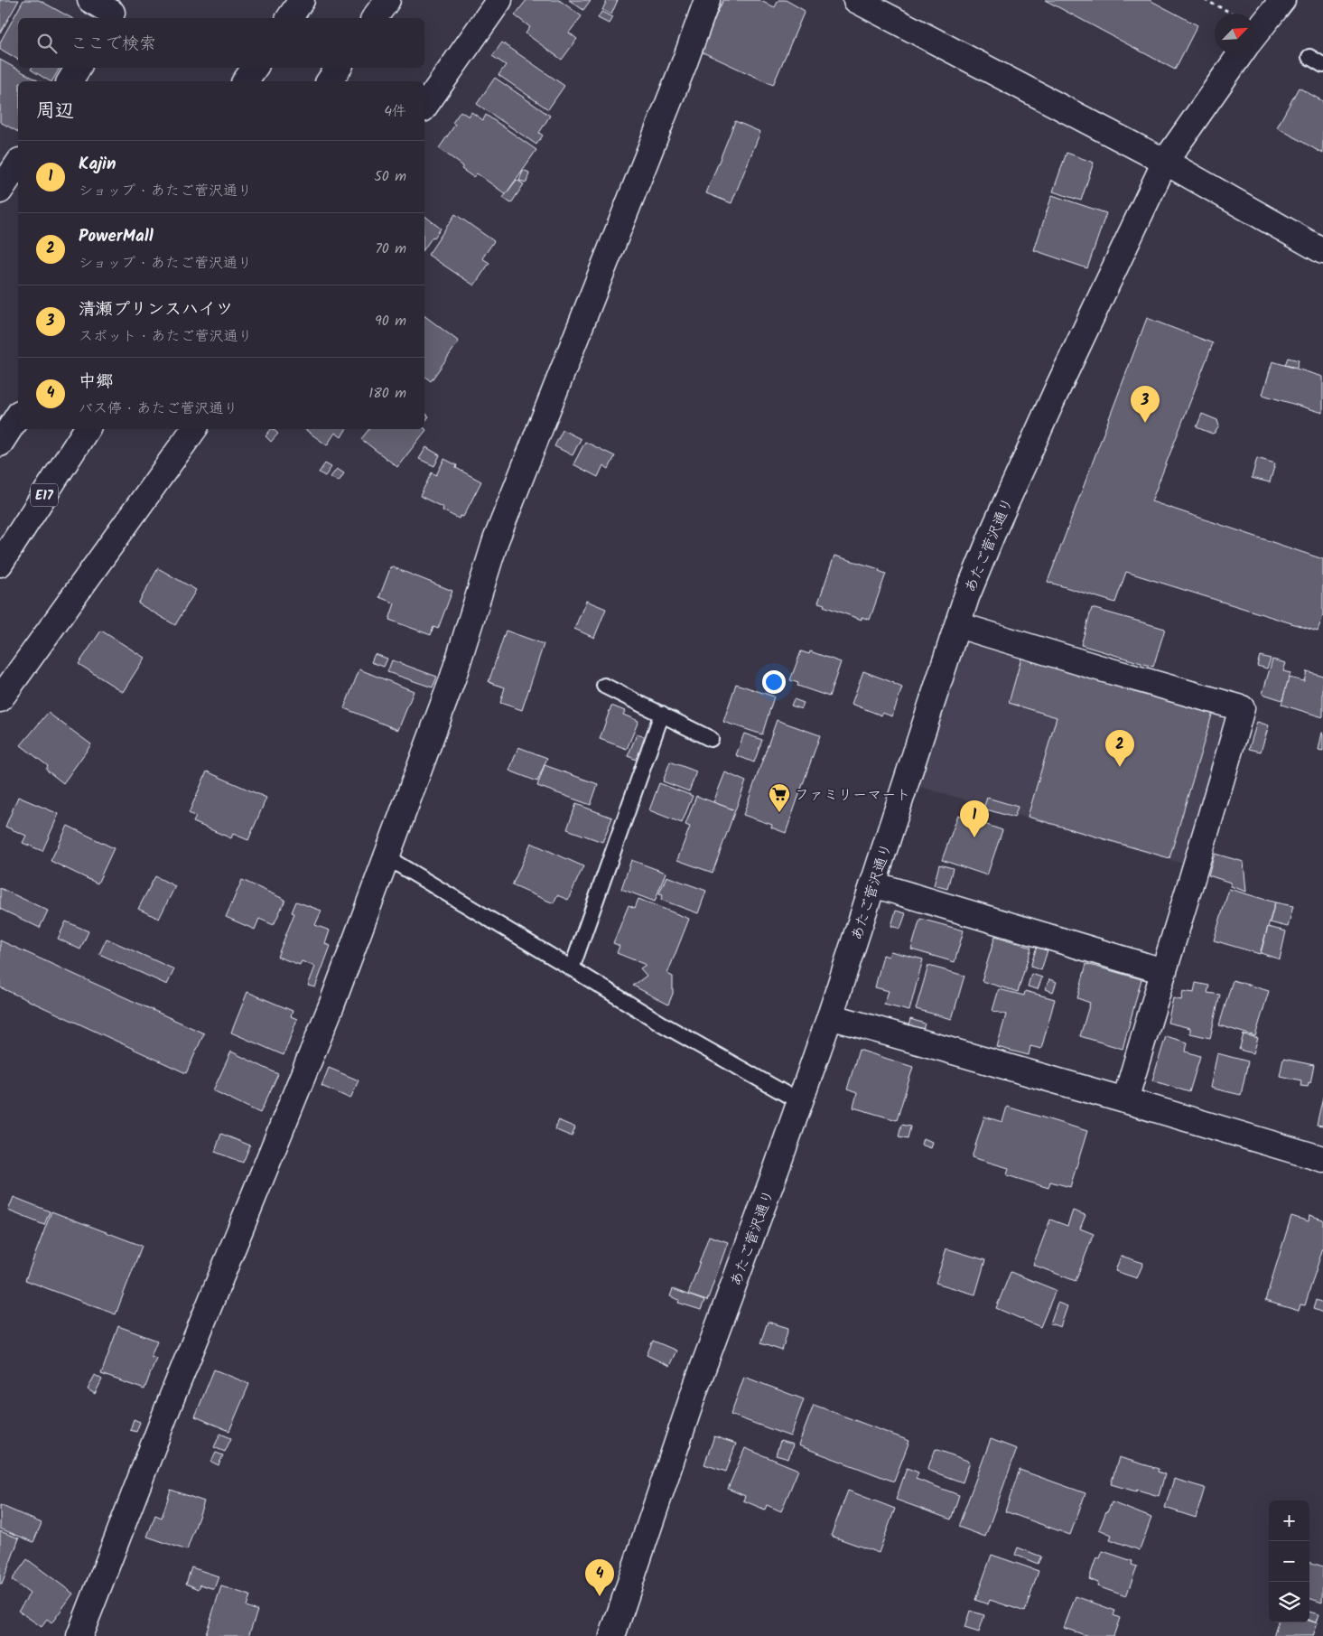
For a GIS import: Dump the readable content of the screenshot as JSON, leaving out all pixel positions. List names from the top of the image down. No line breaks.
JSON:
{"streets":{"main road":["E17","あたご菅沢通り"]},"places":{"supermarket":["ファミリーマート"]},"north":"top right","page":{"search":"ここで検索","heading":["周辺","4件"],"list":[{"mark":"1","name":"Kajin","note":"ショップ · あたご菅沢通り","value":"50 m"},{"mark":"2","name":"PowerMall","note":"ショップ · あたご菅沢通り","value":"70 m"},{"mark":"3","name":"清瀬プリンスハイツ","note":"スポット · あたご菅沢通り","value":"90 m"},{"mark":"4","name":"中郷","note":"バス停 · あたご菅沢通り","value":"180 m"}],"pins":["3","2","1","4"],"map_buttons":["+","−"]}}
